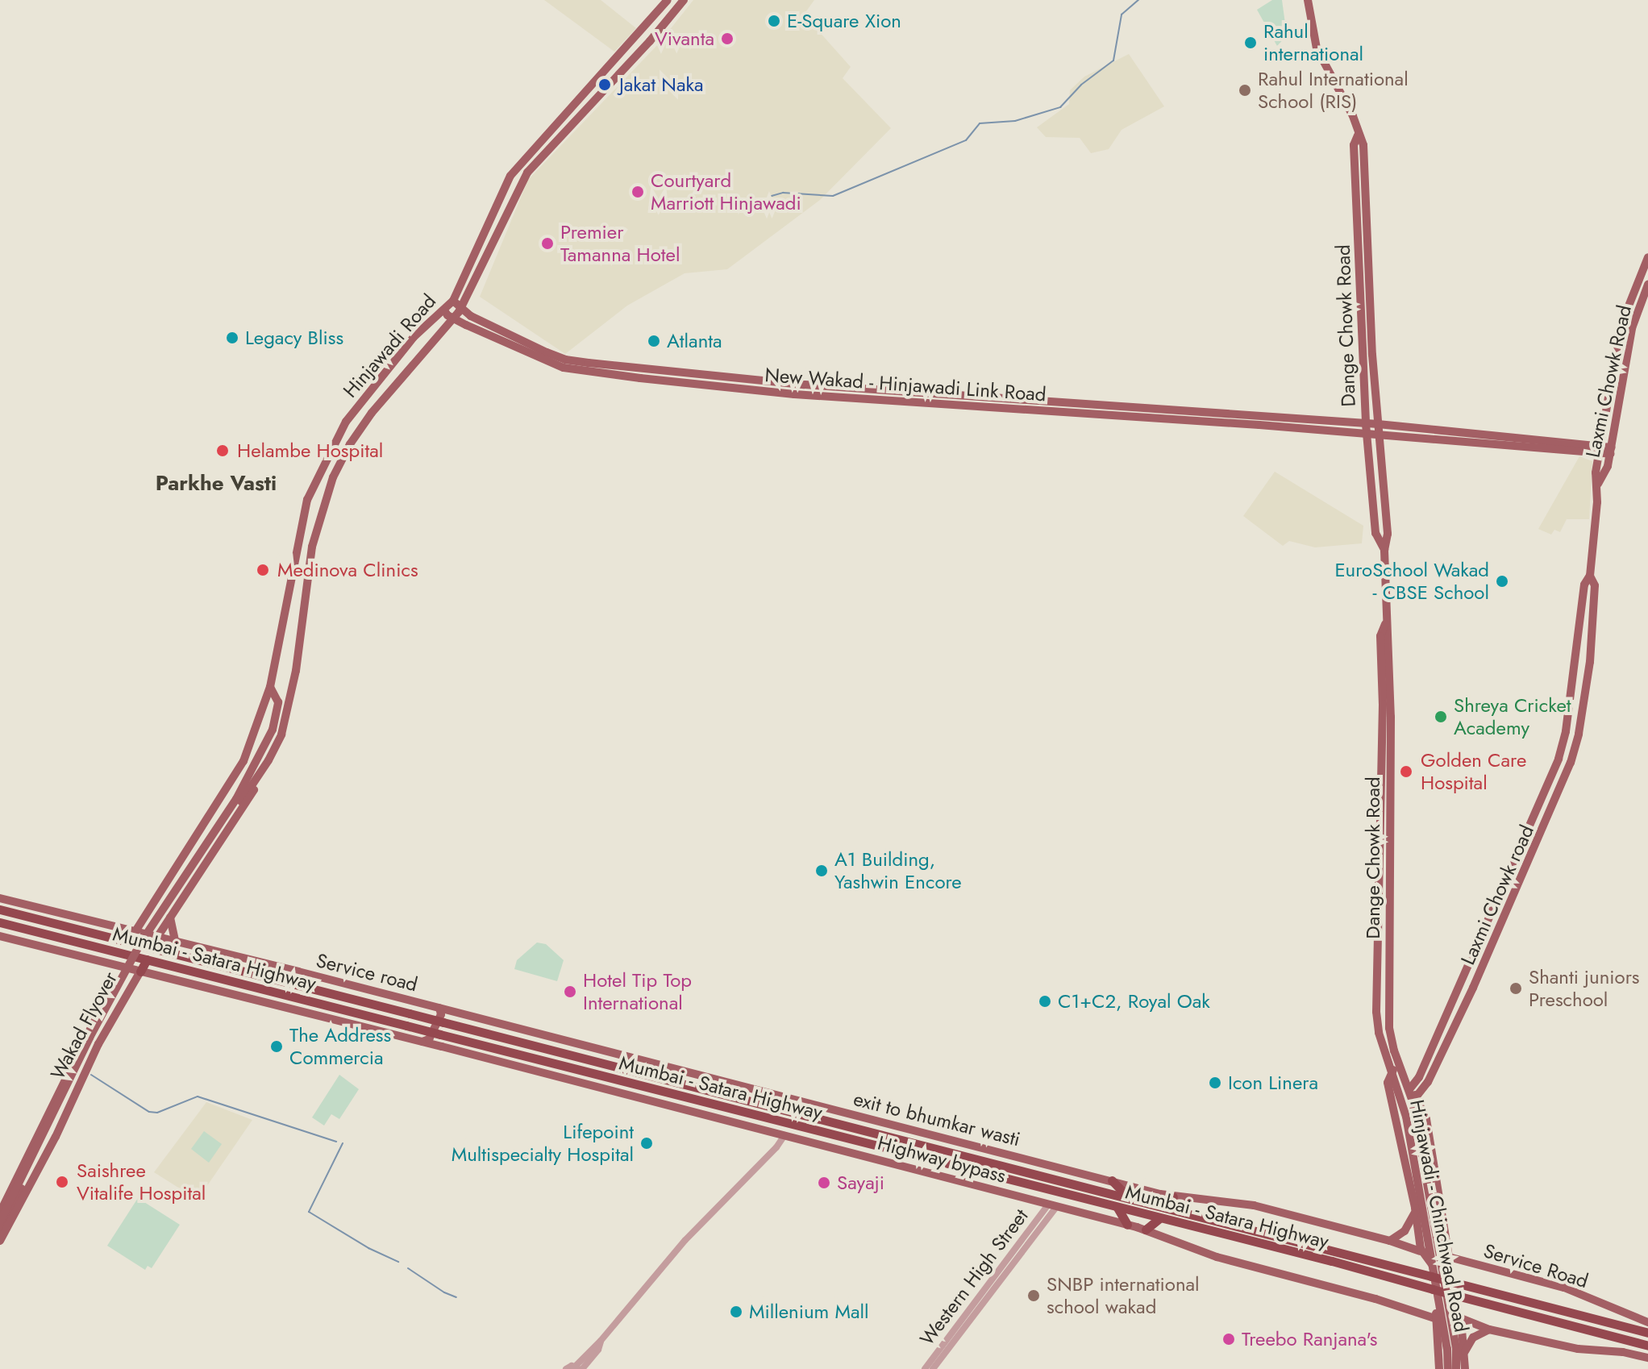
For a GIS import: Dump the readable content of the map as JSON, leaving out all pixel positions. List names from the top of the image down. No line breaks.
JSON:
{"streets":{"highway":["Mumbai - Satara Highway"],"main road":["Dange Chowk Road","Hinjawadi Road","Laxmi Chowk Road","New Wakad - Hinjawadi Link Road","Laxmi Chowk road","Service road","Wakad Flyover","exit to bhumkar wasti","Highway bypass","Hinjawadi - Chinchwad Road","Service Road"],"street":["Western High Street"]},"crossings":[["Dange Chowk Road","New Wakad - Hinjawadi Link Road"],["Dange Chowk Road","Laxmi Chowk road"],["Dange Chowk Road","Hinjawadi - Chinchwad Road"],["Hinjawadi Road","New Wakad - Hinjawadi Link Road"],["Hinjawadi Road","Wakad Flyover"],["Laxmi Chowk Road","New Wakad - Hinjawadi Link Road"],["Laxmi Chowk Road","Laxmi Chowk road"],["Laxmi Chowk road","Hinjawadi - Chinchwad Road"],["Mumbai - Satara Highway","Hinjawadi - Chinchwad Road"],["Service road","exit to bhumkar wasti"],["Highway bypass","Western High Street"]],"districts":["Parkhe Vasti"],"places":["E-Square Xion","Vivanta","Rahul international","Jakat Naka","Rahul International School (RIS)","Courtyard Marriott Hinjawadi","Premier Tamanna Hotel","Legacy Bliss","Atlanta","Helambe Hospital","Medinova Clinics","EuroSchool Wakad - CBSE School","Shreya Cricket Academy","Golden Care Hospital","A1 Building, Yashwin Encore","Shanti juniors Preschool","Hotel Tip Top International","C1+C2, Royal Oak","The Address Commercia","Icon Linera","Lifepoint Multispecialty Hospital","Saishree Vitalife Hospital","Sayaji","SNBP international school wakad","Millenium Mall","Treebo Ranjana's"]}
